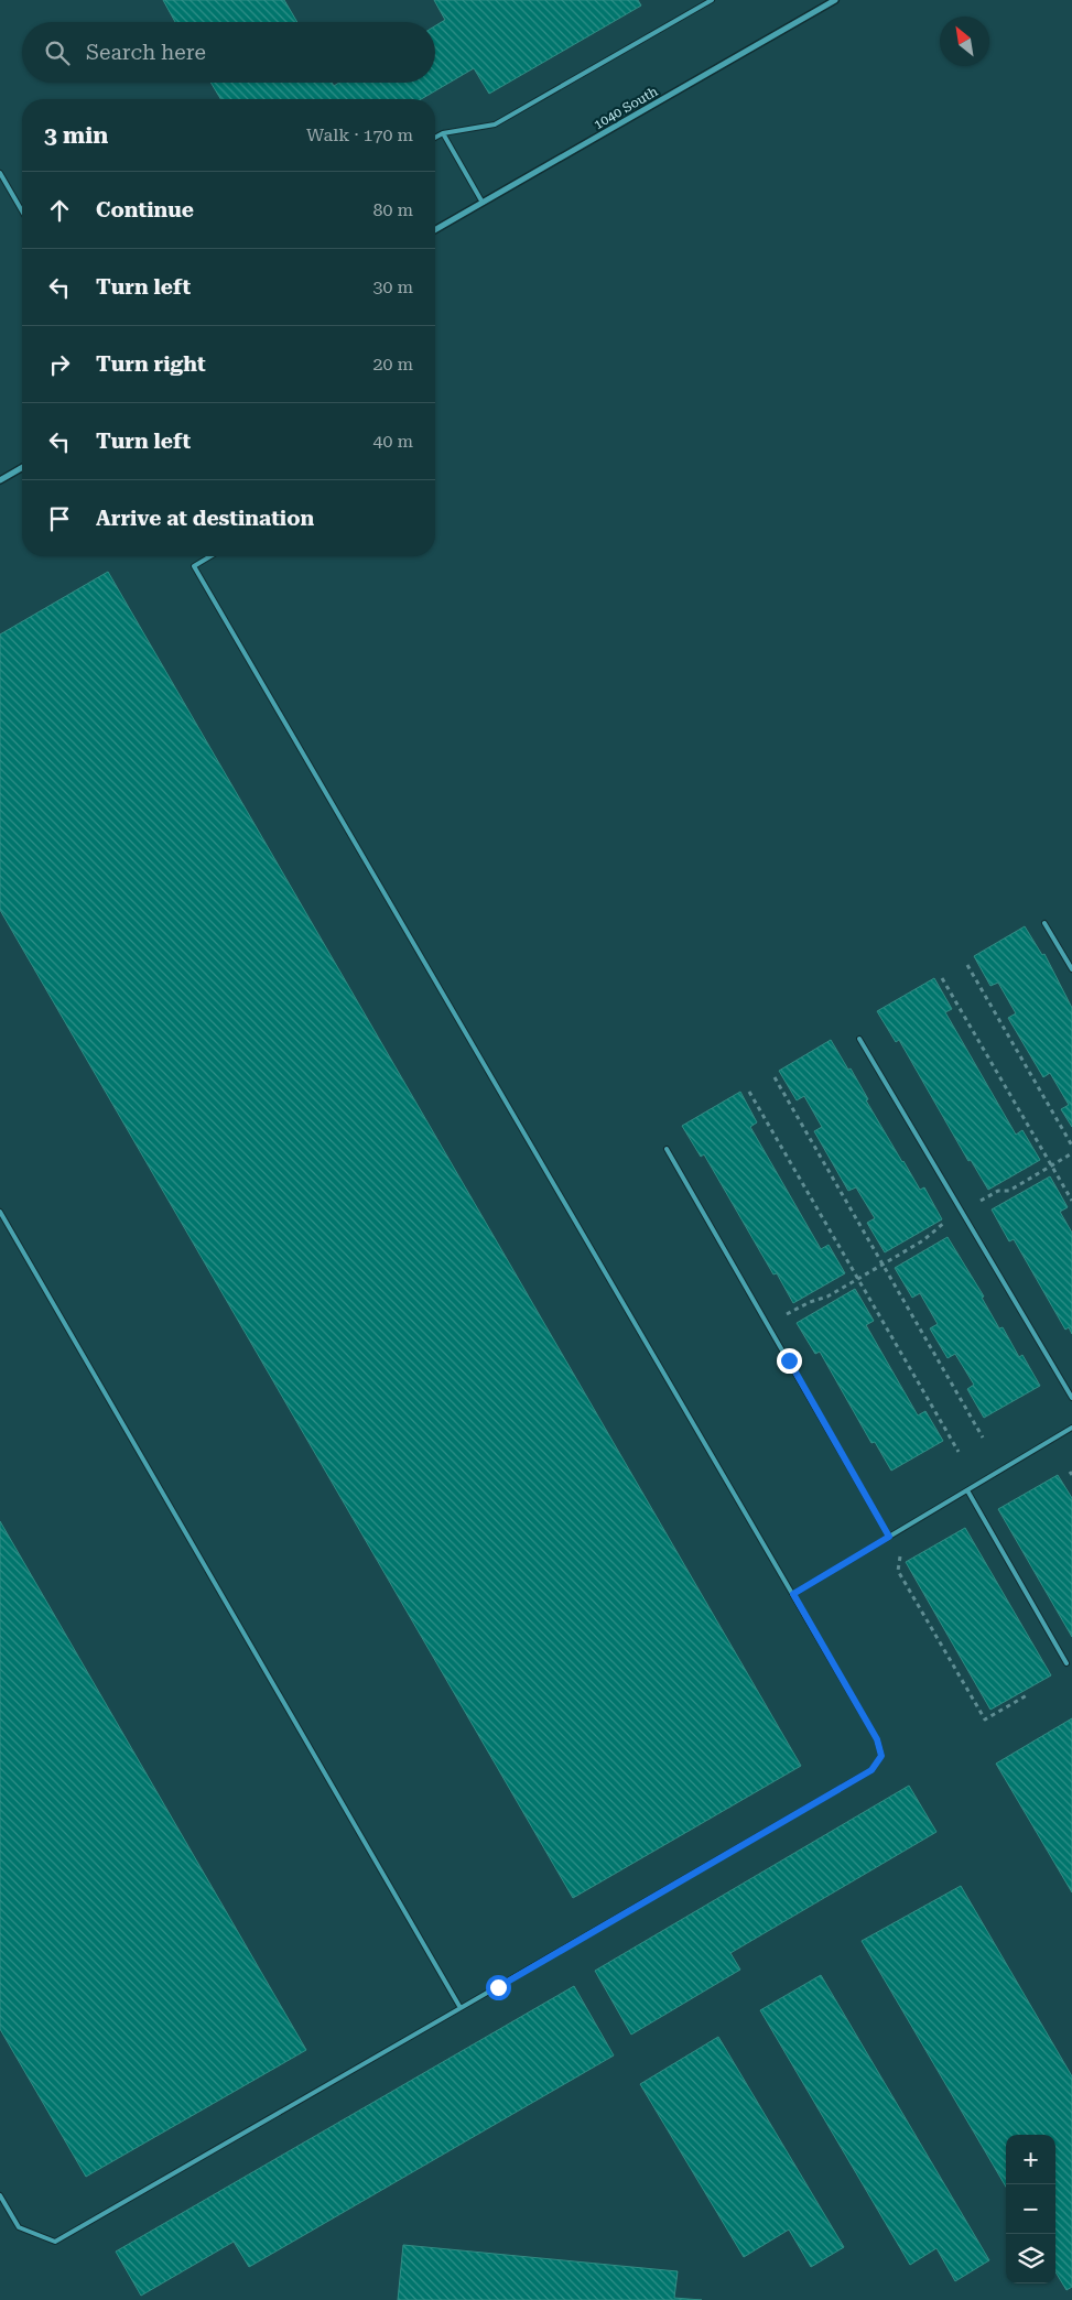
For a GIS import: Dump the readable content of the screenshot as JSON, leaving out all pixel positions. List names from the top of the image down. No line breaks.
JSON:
{"streets":{"street":["1040 South"]},"north":"top left","page":{"search":"Search here","heading":["3 min","Walk · 170 m"],"list":[["Continue","80 m"],["Turn left","30 m"],["Turn right","20 m"],["Turn left","40 m"],"Arrive at destination"],"map_buttons":["+","−"]}}
